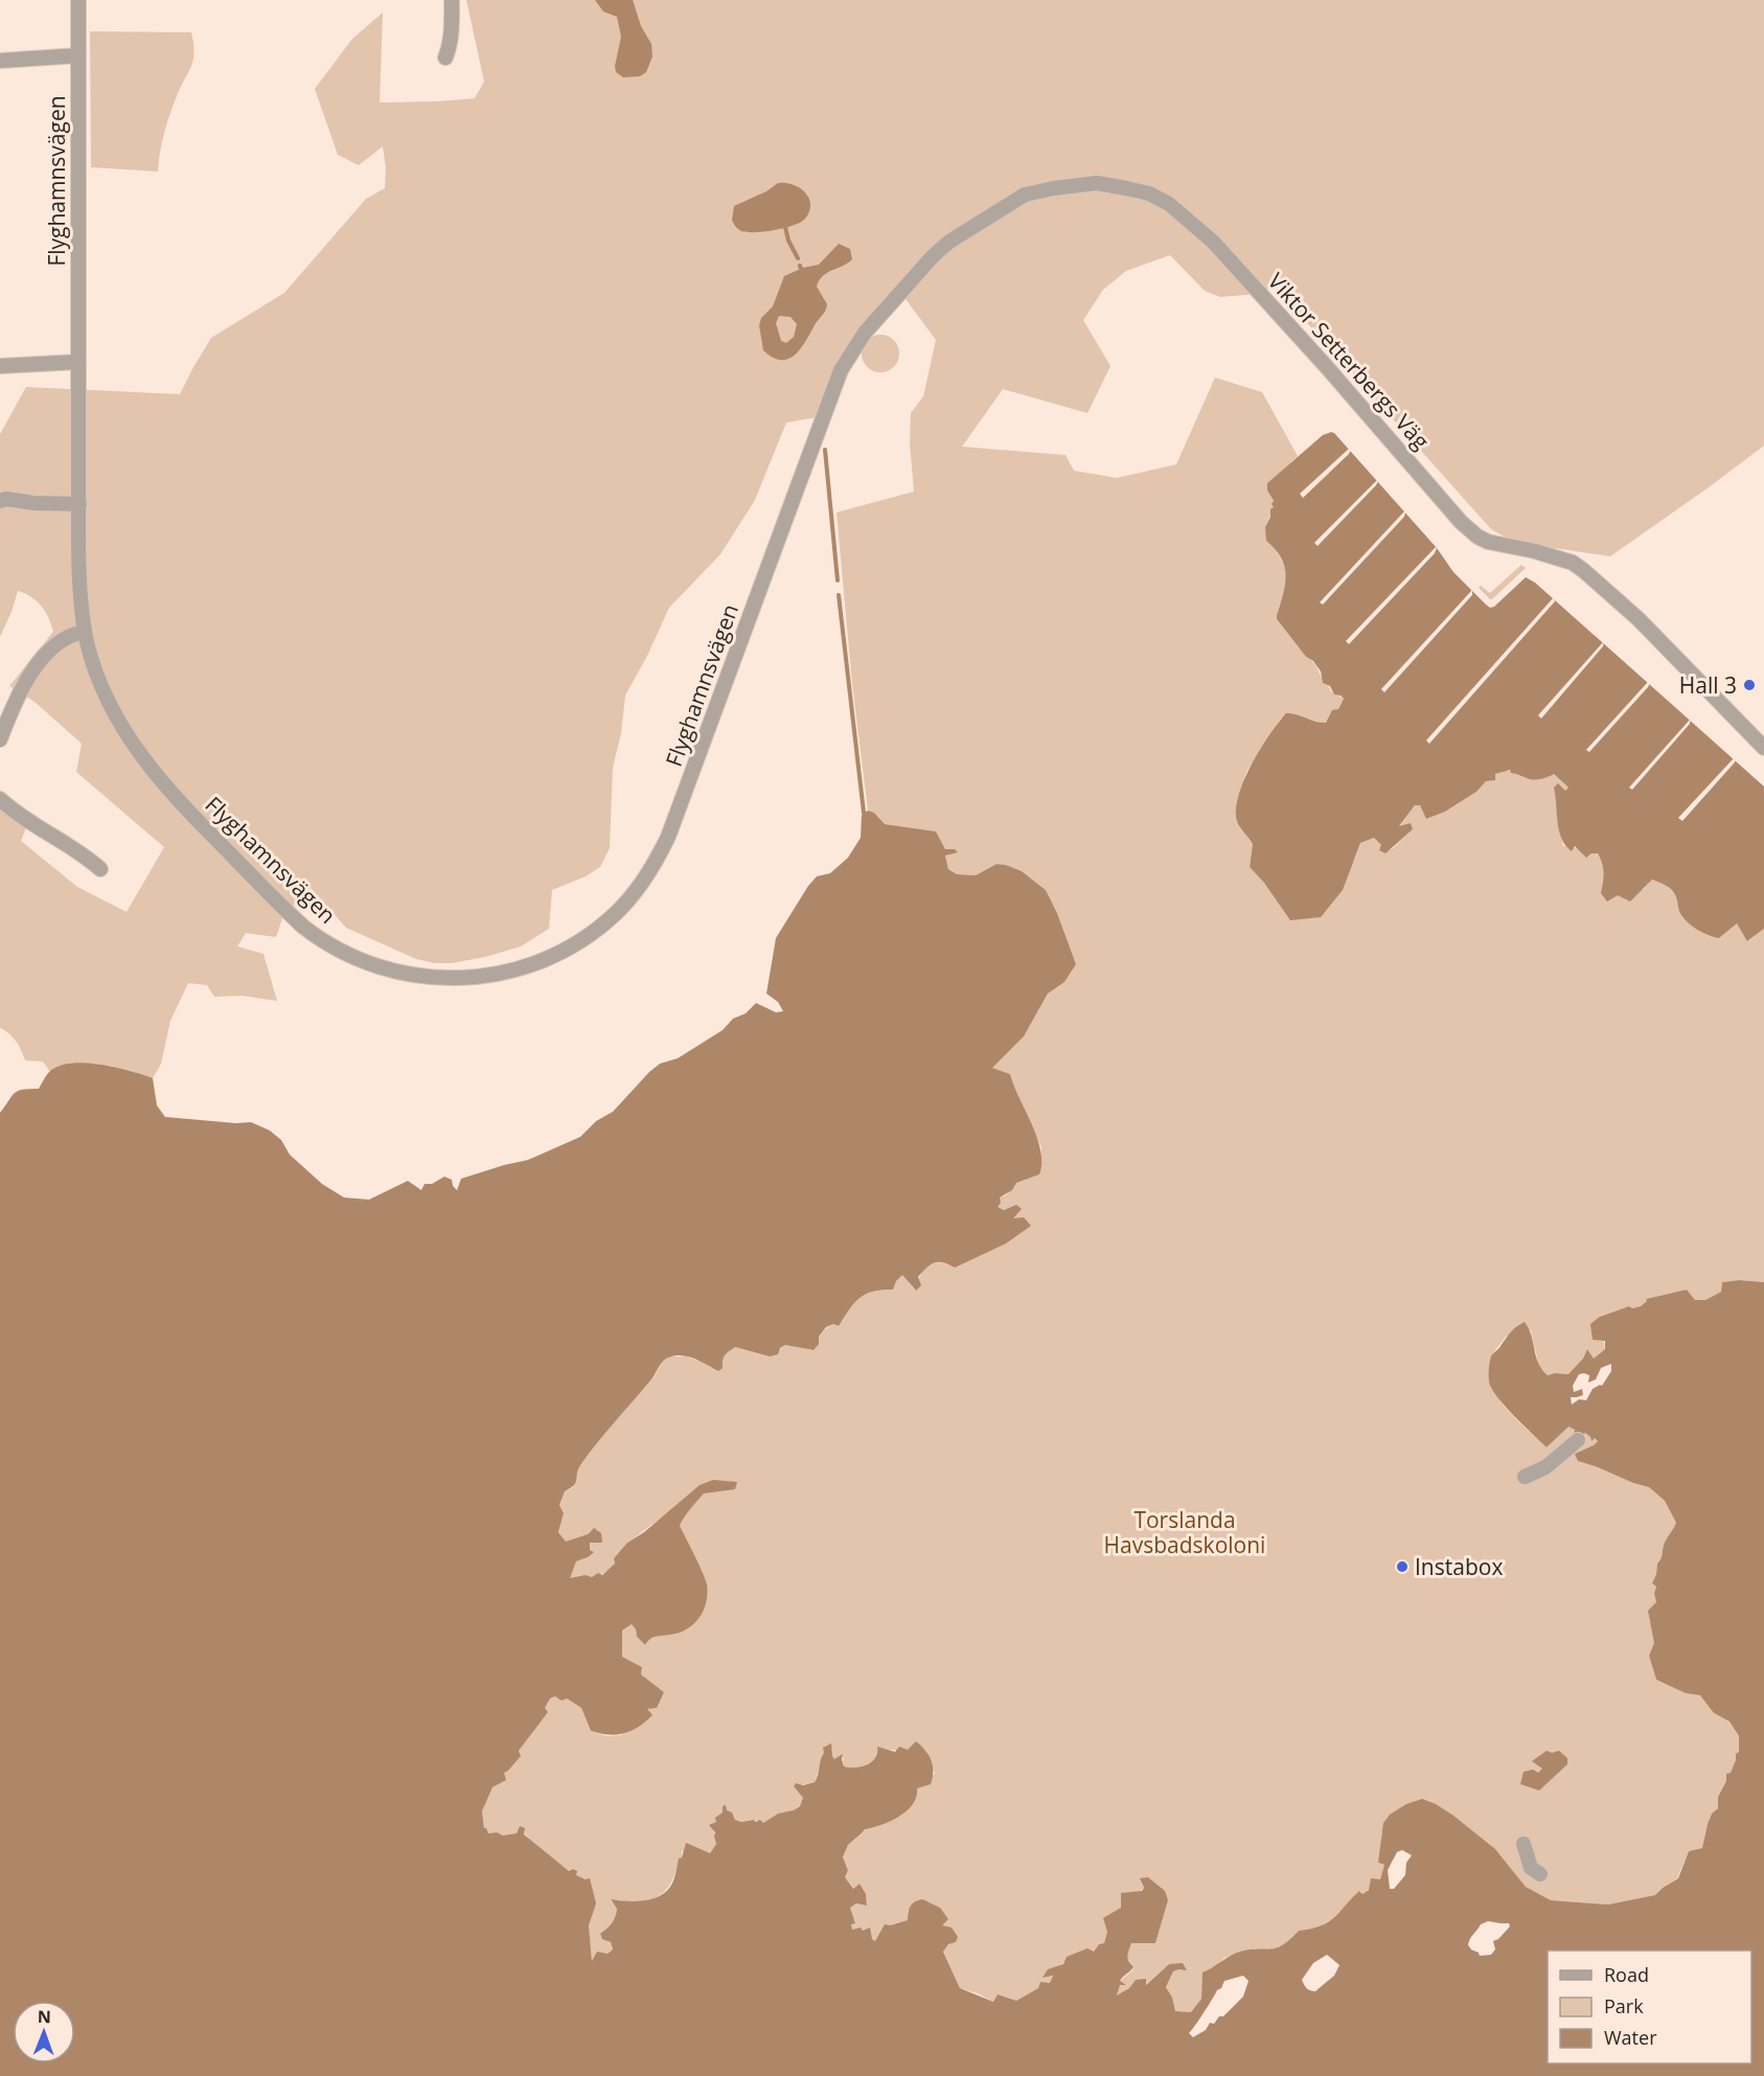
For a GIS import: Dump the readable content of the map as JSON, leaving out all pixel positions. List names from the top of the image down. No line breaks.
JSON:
{"streets":{"street":["Flyghamnsvägen","Viktor Setterbergs Väg"]},"crossings":[["Flyghamnsvägen","Viktor Setterbergs Väg"]],"parks":["Torslanda Havsbadskoloni"],"places":["Hall 3","Instabox"],"legend":["Road","Park","Water"],"north":"top"}
